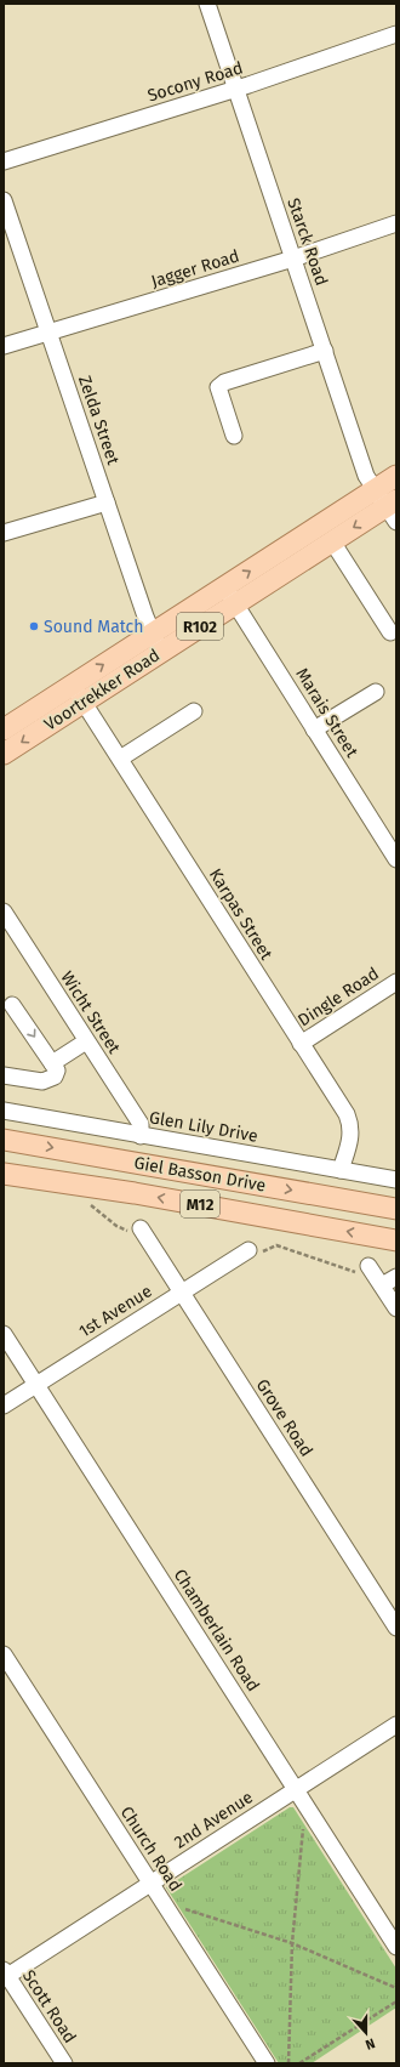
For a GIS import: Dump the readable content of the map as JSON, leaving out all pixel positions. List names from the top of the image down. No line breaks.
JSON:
{"streets":{"main road":["R102","Voortrekker Road","Giel Basson Drive","M12"],"street":["Socony Road","Starck Road","Jagger Road","Zelda Street","Marais Street","Karpas Street","Dingle Road","Wicht Street","Glen Lily Drive","1st Avenue","Grove Road","Chamberlain Road","2nd Avenue","Church Road","Scott Road"]},"crossings":[["Socony Road","Starck Road"],["Starck Road","Jagger Road"],["Starck Road","Voortrekker Road"],["Jagger Road","Zelda Street"],["Zelda Street","Voortrekker Road"],["Voortrekker Road","Marais Street"],["Voortrekker Road","Karpas Street"],["Karpas Street","Dingle Road"],["Karpas Street","Glen Lily Drive"],["Wicht Street","Glen Lily Drive"],["1st Avenue","Grove Road"],["1st Avenue","Chamberlain Road"],["Chamberlain Road","2nd Avenue"],["2nd Avenue","Church Road"],["2nd Avenue","Scott Road"]],"places":["Sound Match"],"north":"bottom"}
